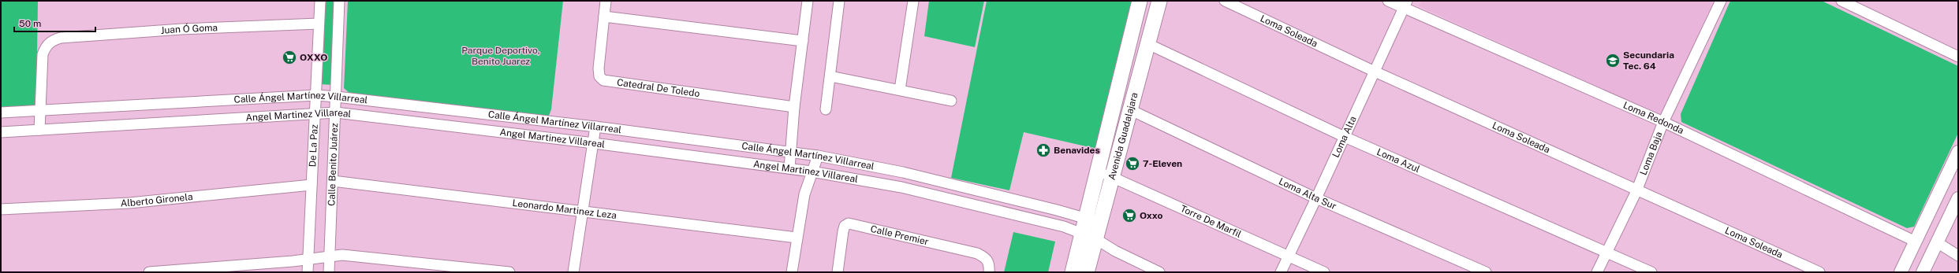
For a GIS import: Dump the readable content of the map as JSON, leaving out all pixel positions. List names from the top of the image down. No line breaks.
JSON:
{"streets":{"main road":["Avenida Guadalajara"],"street":["Juan Ó Goma","Loma Soleada","Catedral De Toledo","Calle Ángel Martínez Villarreal","Angel Martinez Villareal","Loma Redonda","Loma Alta","De La Paz","Loma Baja","Loma Azul","Calle Benito Juárez","Loma Alta Sur","Alberto Gironela","Leonardo Martinez Leza","Torre De Marfil","Calle Premier"]},"crossings":[["Juan Ó Goma","Calle Ángel Martínez Villarreal"],["Juan Ó Goma","De La Paz"],["Loma Soleada","Loma Alta"],["Loma Soleada","Loma Baja"],["Calle Ángel Martínez Villarreal","Avenida Guadalajara"],["Calle Ángel Martínez Villarreal","De La Paz"],["Calle Ángel Martínez Villarreal","Calle Benito Juárez"],["Angel Martinez Villareal","Avenida Guadalajara"],["Angel Martinez Villareal","De La Paz"],["Angel Martinez Villareal","Calle Benito Juárez"],["Loma Redonda","Loma Alta"],["Loma Redonda","Loma Baja"],["Avenida Guadalajara","Loma Azul"],["Avenida Guadalajara","Loma Alta Sur"],["Avenida Guadalajara","Torre De Marfil"],["Loma Alta","Loma Azul"],["Loma Alta","Loma Alta Sur"],["Loma Alta","Torre De Marfil"],["De La Paz","Alberto Gironela"],["Loma Baja","Loma Azul"],["Calle Benito Juárez","Leonardo Martinez Leza"]],"parks":["Parque Deportivo, Benito Juarez"],"places":{"supermarket":["OXXO","7-Eleven","Oxxo"],"school or university":["Secundaria Tec. 64"],"pharmacy":["Benavides"]},"scale_bar":"50 m"}
